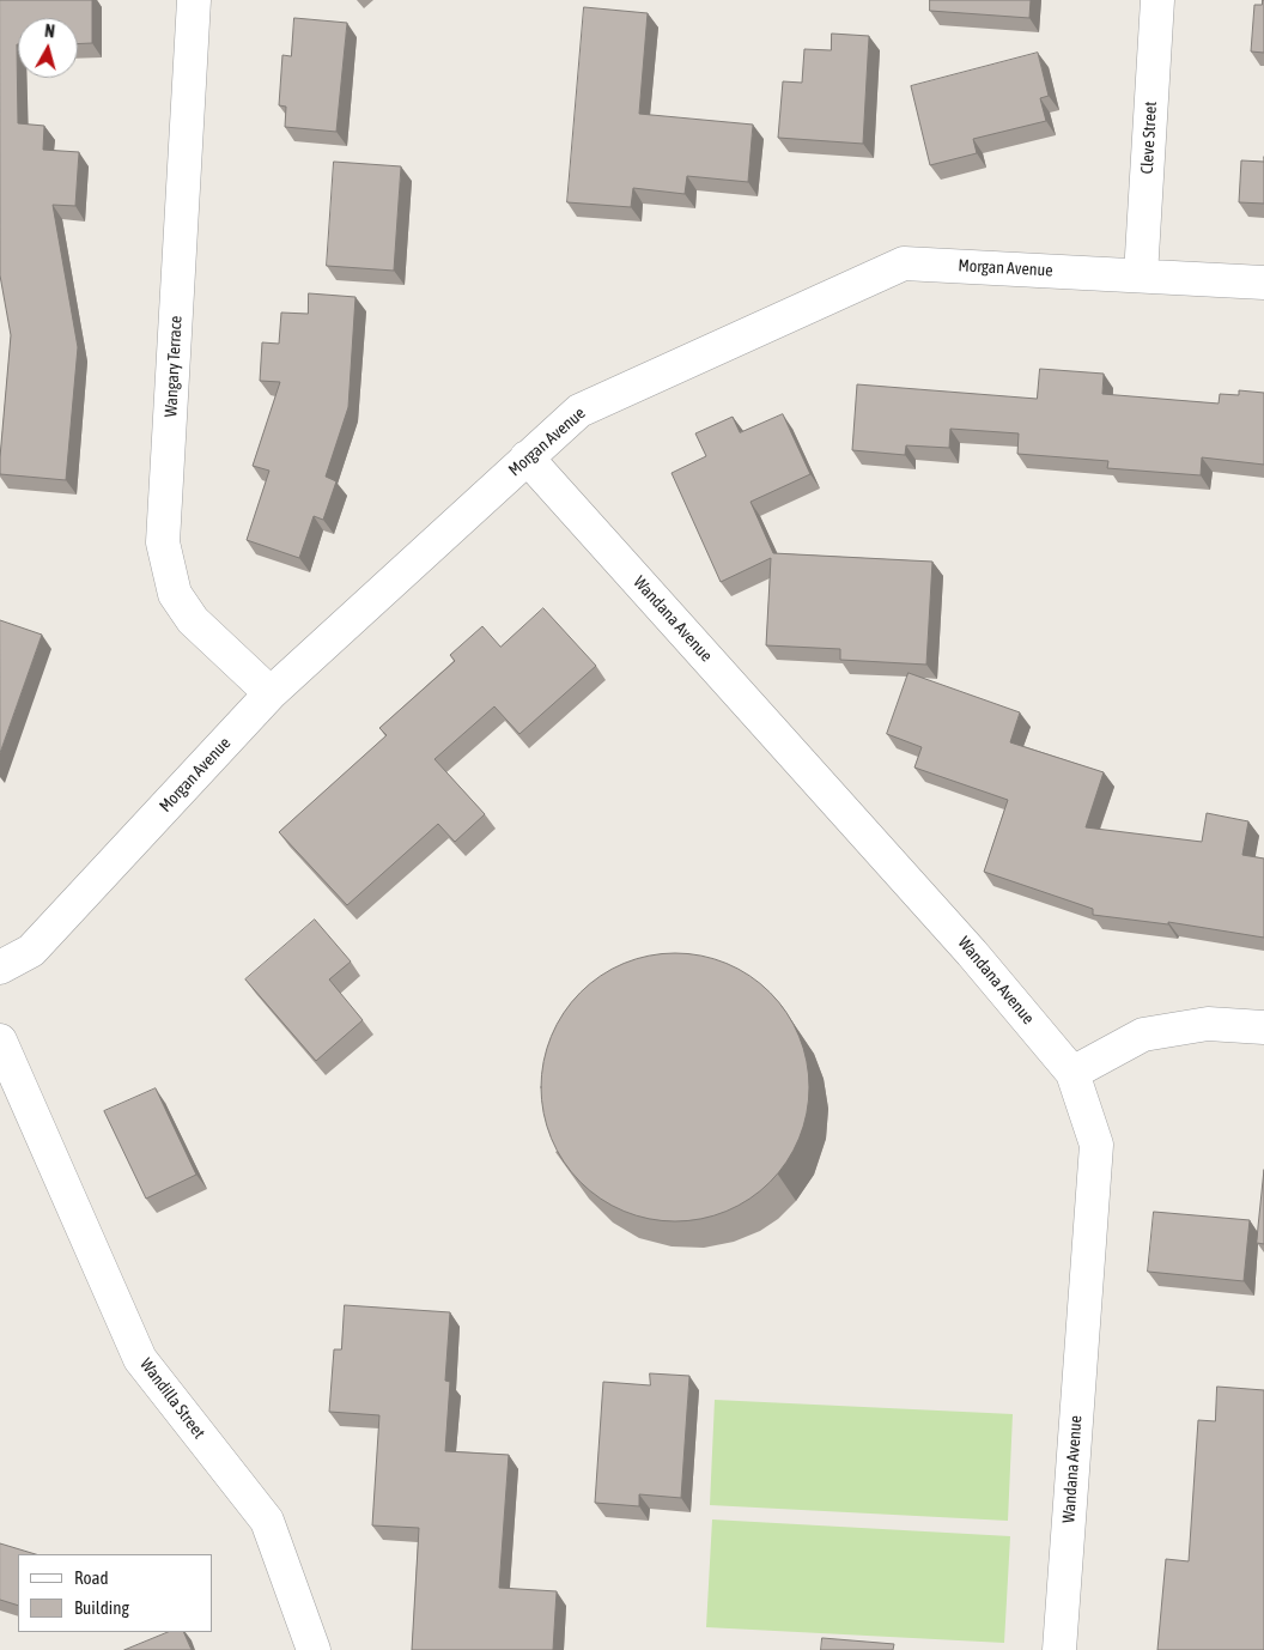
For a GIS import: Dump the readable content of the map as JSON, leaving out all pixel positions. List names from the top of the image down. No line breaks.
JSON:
{"streets":{"street":["Cleve Street","Morgan Avenue","Wangary Terrace","Wandana Avenue","Wandilla Street"]},"crossings":[["Cleve Street","Morgan Avenue"],["Morgan Avenue","Wangary Terrace"],["Morgan Avenue","Wandana Avenue"]],"legend":["Road","Building"],"north":"top"}
